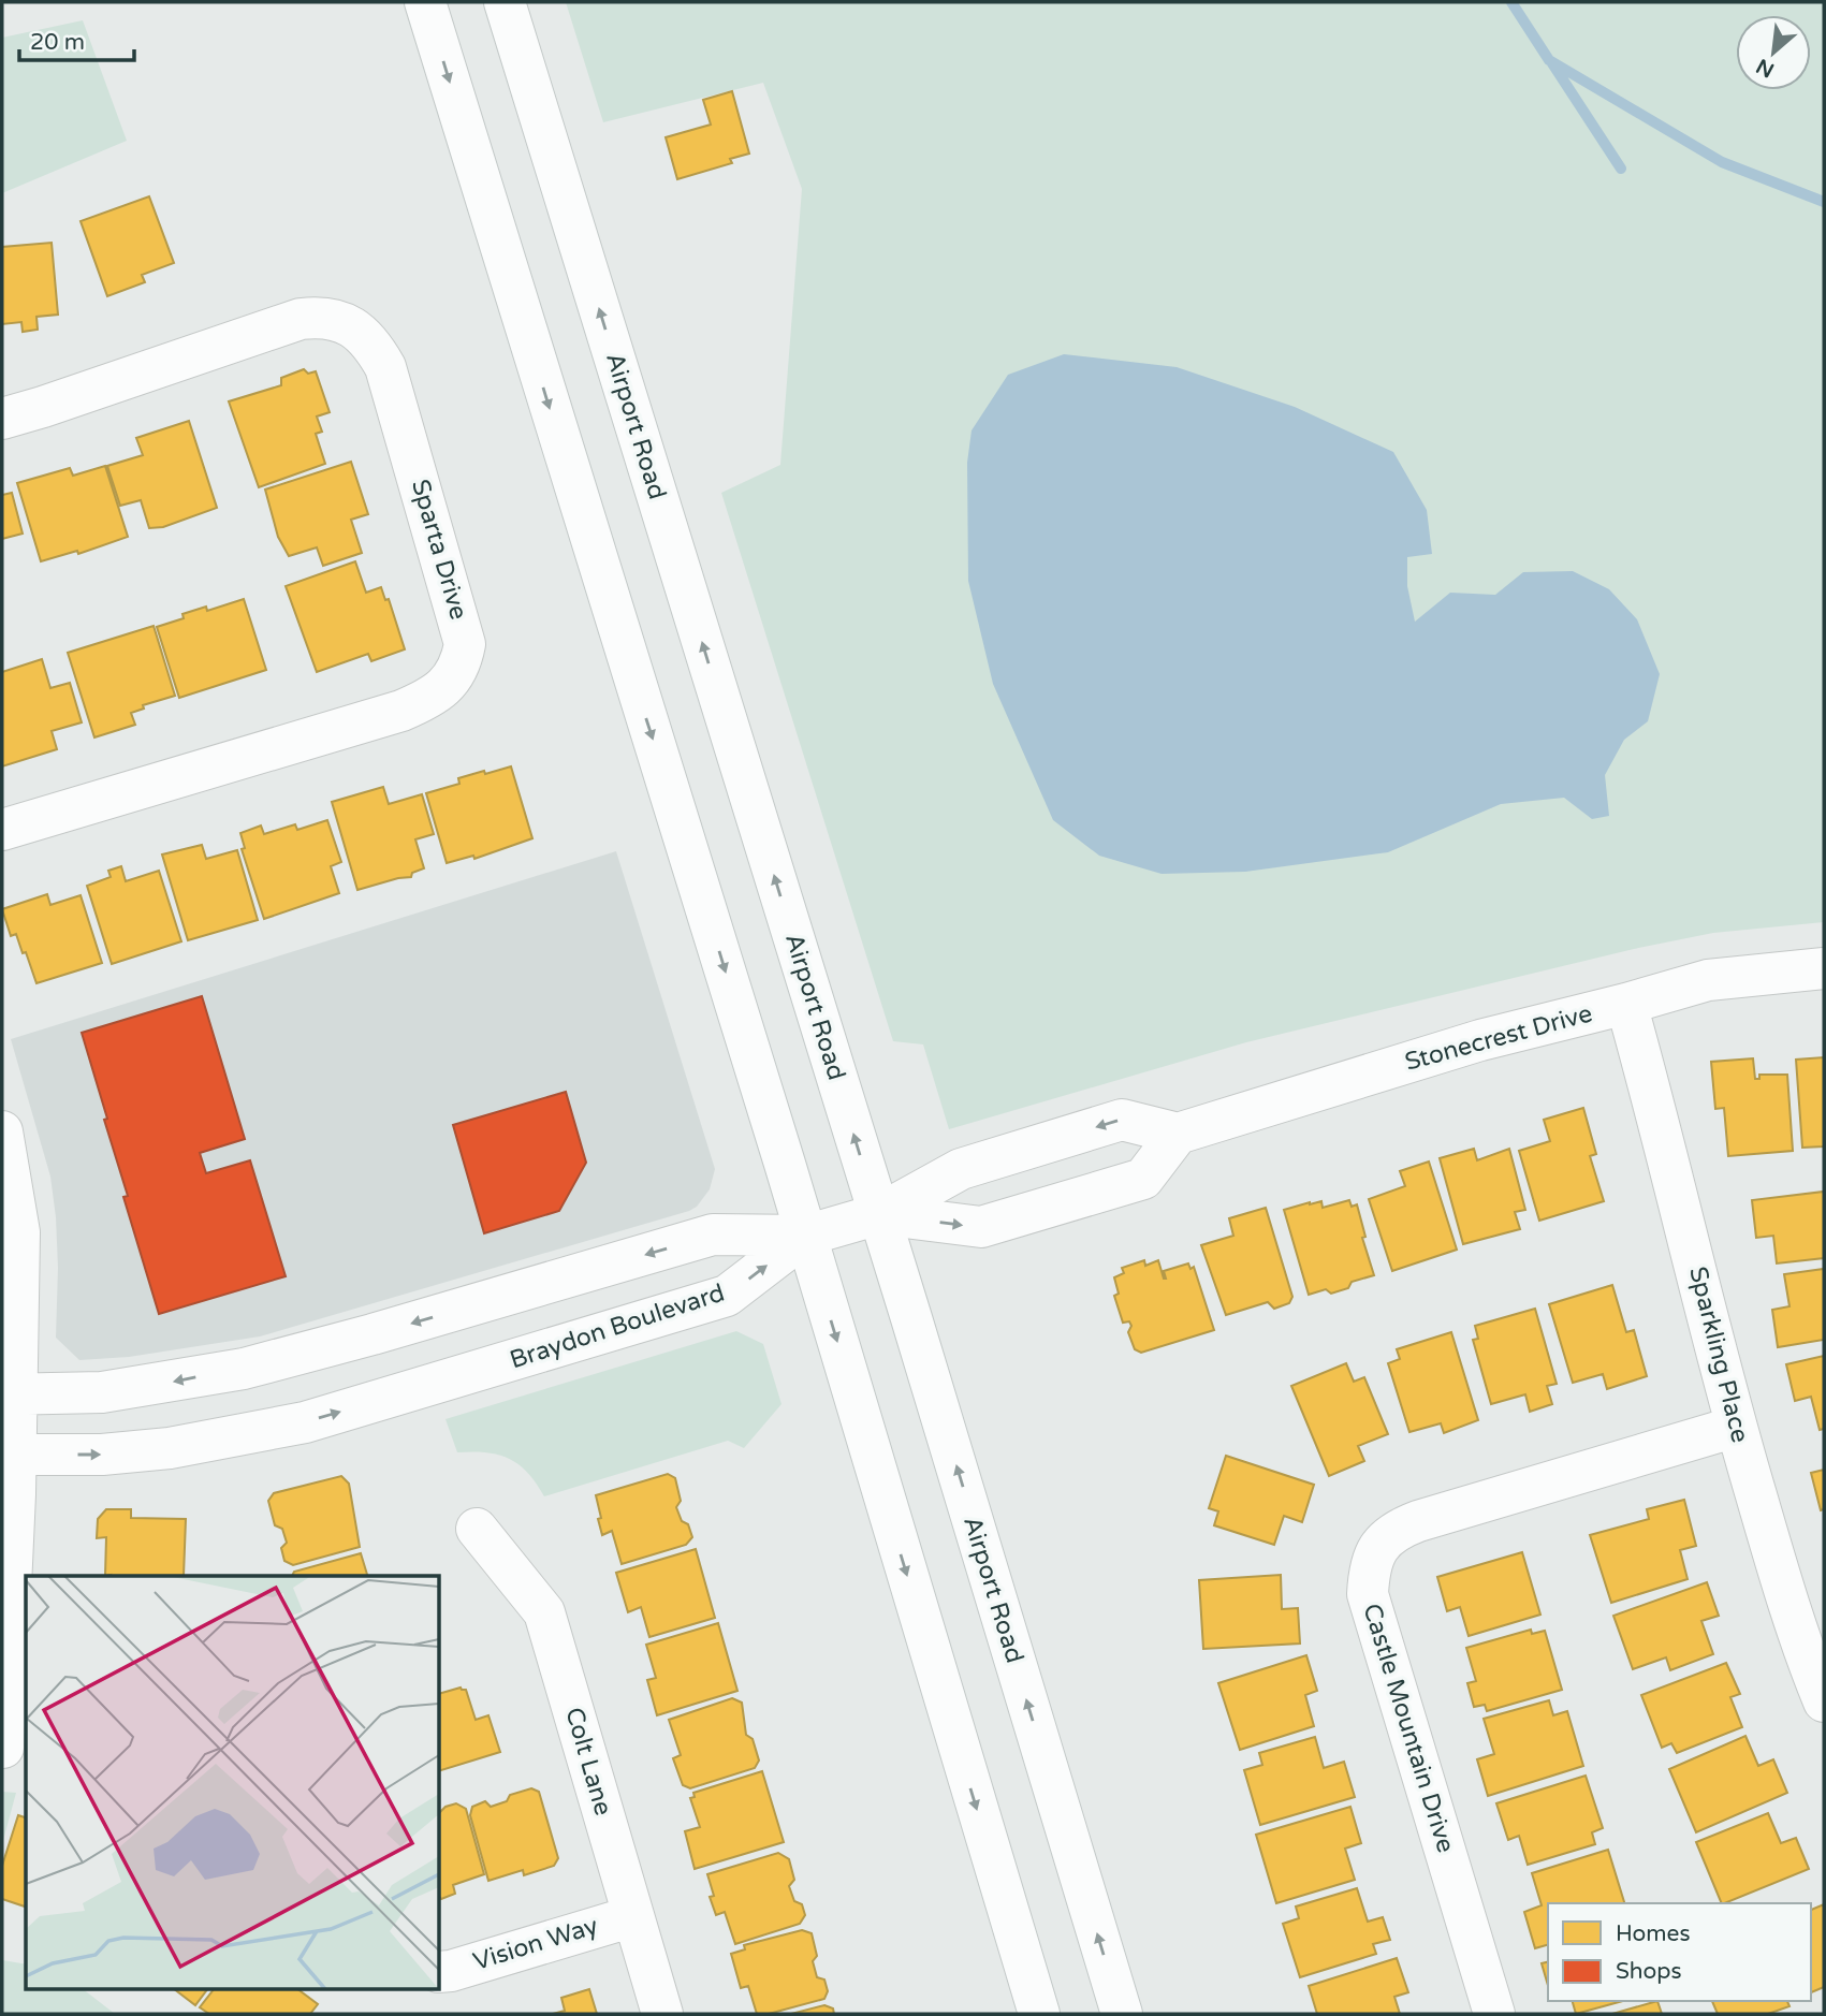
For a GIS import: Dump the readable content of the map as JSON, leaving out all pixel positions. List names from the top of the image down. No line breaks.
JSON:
{"streets":{"street":["Airport Road","Sparta Drive","Stonecrest Drive","Braydon Boulevard","Sparkling Place","Castle Mountain Drive","Colt Lane","Vision Way"]},"crossings":[["Stonecrest Drive","Sparkling Place"],["Sparkling Place","Castle Mountain Drive"],["Colt Lane","Vision Way"]],"legend":["Homes","Shops"],"scale_bar":"20 m","north":"bottom left"}
